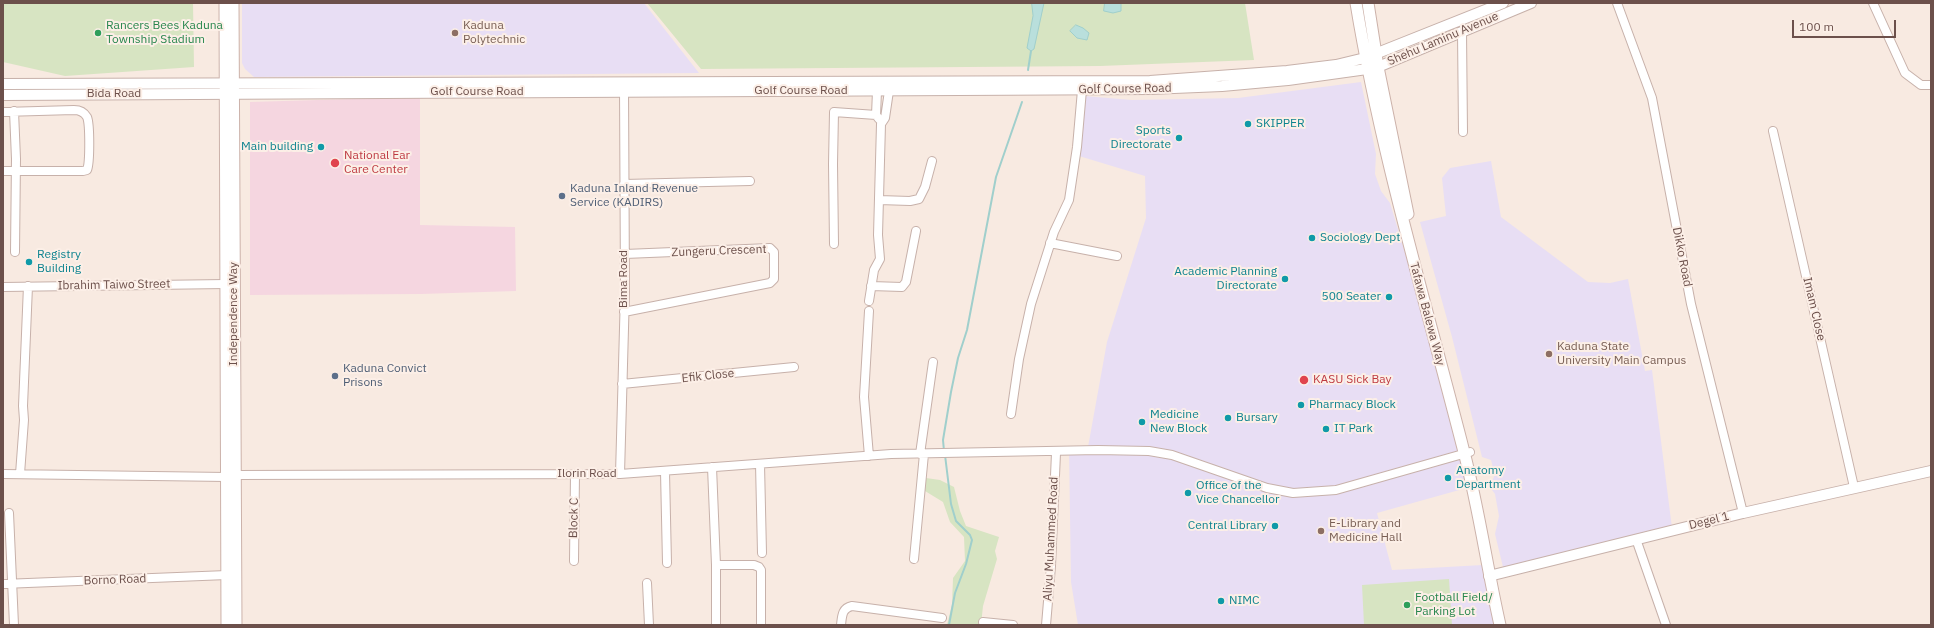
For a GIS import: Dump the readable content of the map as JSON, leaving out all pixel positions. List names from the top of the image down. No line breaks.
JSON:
{"streets":{"main road":["Independence Way","Tafawa Balewa Way"],"street":["Shehu Laminu Avenue","Golf Course Road","Bida Road","Zungeru Crescent","Dikko Road","Bima Road","Ibrahim Taiwo Street","Imam Close","Efik Close","Ilorin Road","Block C","Degel 1","Aliyu Muhammed Road","Borno Road"]},"crossings":[["Shehu Laminu Avenue","Golf Course Road"],["Shehu Laminu Avenue","Tafawa Balewa Way"],["Golf Course Road","Bida Road"],["Golf Course Road","Bima Road"],["Golf Course Road","Independence Way"],["Golf Course Road","Tafawa Balewa Way"],["Bida Road","Independence Way"],["Zungeru Crescent","Bima Road"],["Dikko Road","Degel 1"],["Bima Road","Efik Close"],["Bima Road","Ilorin Road"],["Ibrahim Taiwo Street","Independence Way"],["Imam Close","Degel 1"],["Independence Way","Ilorin Road"],["Independence Way","Borno Road"],["Tafawa Balewa Way","Ilorin Road"],["Tafawa Balewa Way","Degel 1"],["Ilorin Road","Block C"],["Ilorin Road","Aliyu Muhammed Road"]],"places":["Rancers Bees Kaduna Township Stadium","Kaduna Polytechnic","SKIPPER","Sports Directorate","Main building","National Ear Care Center","Kaduna Inland Revenue Service (KADIRS)","Sociology Dept","Registry Building","Academic Planning Directorate","500 Seater","Kaduna State University Main Campus","Kaduna Convict Prisons","KASU Sick Bay","Pharmacy Block","Bursary","Medicine New Block","IT Park","Anatomy Department","Office of the Vice Chancellor","Central Library","E-Library and Medicine Hall","NIMC","Football Field/ Parking Lot"],"scale_bar":"100 m"}
